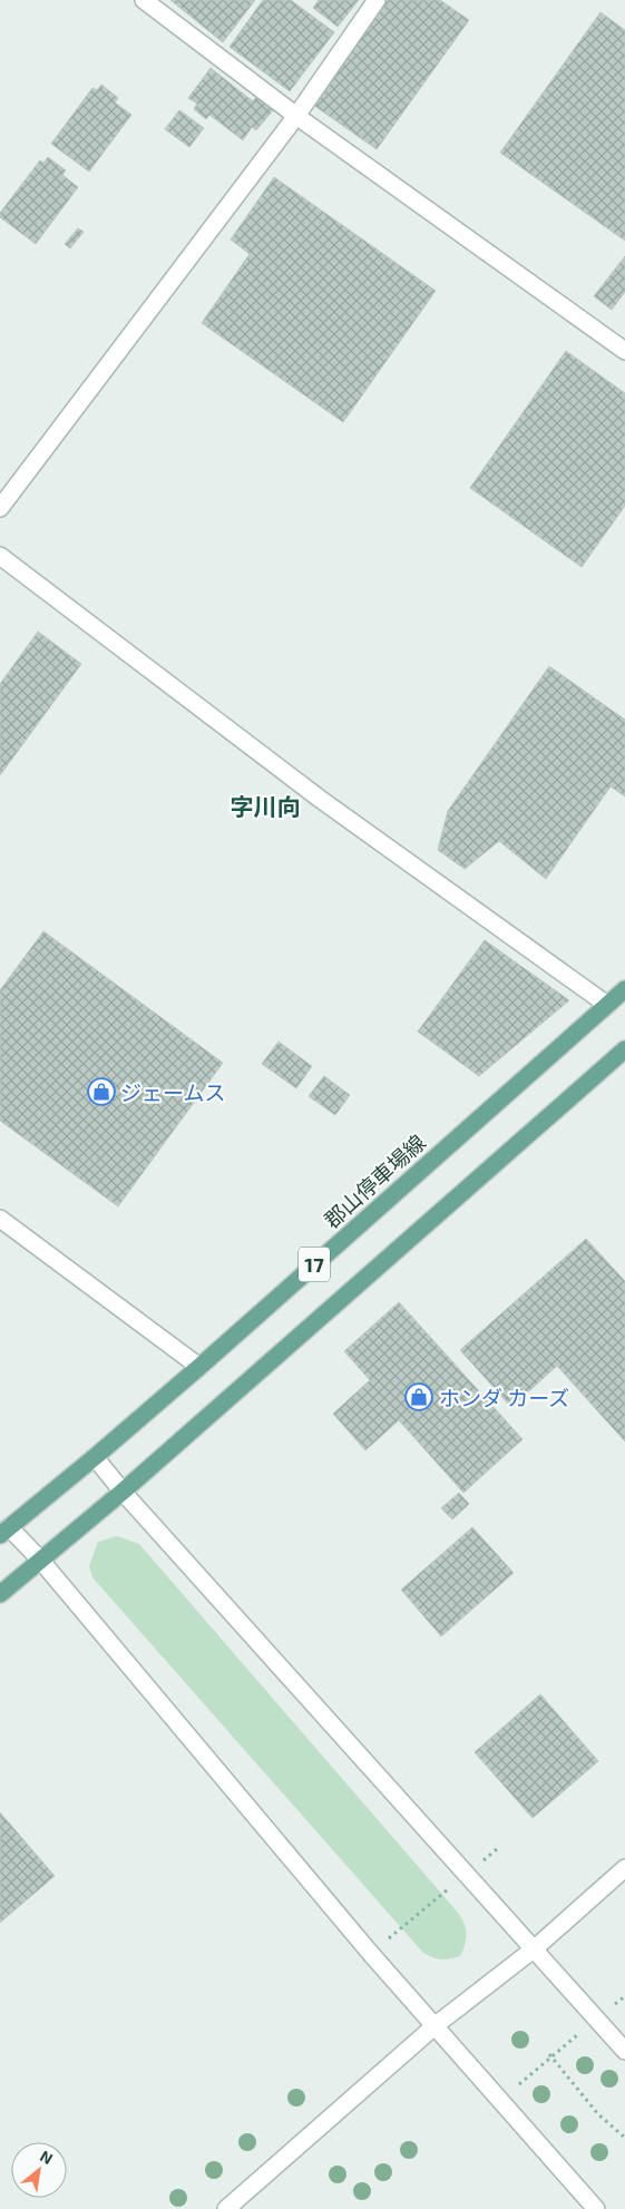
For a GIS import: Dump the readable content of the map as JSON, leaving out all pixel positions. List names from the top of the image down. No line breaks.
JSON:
{"streets":{"main road":["郡山停車場線","17"]},"districts":["字川向"],"places":{"shop":["ジェームス","ホンダ カーズ"]},"north":"top right"}
